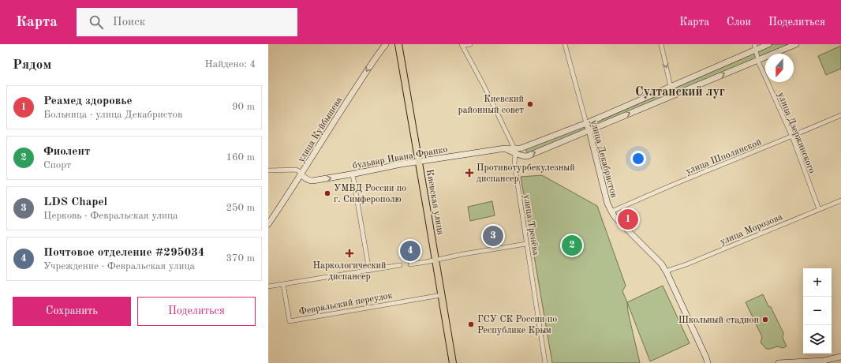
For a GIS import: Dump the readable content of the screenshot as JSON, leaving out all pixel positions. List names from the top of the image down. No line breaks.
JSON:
{"streets":{"main road":["Киевская улица"],"street":["улица Куйбышева","улица Дзержинского","улица Шполянской","бульвар Ивана Франко","улица Декабристов","улица Тренёва","улица Морозова","Февральский переулок"]},"crossings":[["улица Куйбышева","бульвар Ивана Франко"],["улица Дзержинского","улица Шполянской"],["улица Дзержинского","бульвар Ивана Франко"],["улица Дзержинского","улица Морозова"],["улица Шполянской","улица Декабристов"],["бульвар Ивана Франко","улица Декабристов"],["бульвар Ивана Франко","Киевская улица"],["бульвар Ивана Франко","улица Тренёва"],["улица Декабристов","улица Морозова"],["Киевская улица","Февральский переулок"]],"one_way":["улица Куйбышева"],"districts":["Султанский луг"],"places":{"other":["Киевский районный совет","УМВД России по г. Симферополю","Школьный стадион","ГСУ СК России по Республике Крым"],"health":["Противотурбекулезный диспансер","Наркологический диспансер"]},"north":"bottom","page":{"header":"Карта","search":"Поиск","nav":["Карта","Слои","Поделиться"],"heading":["Рядом","Найдено: 4"],"list":[{"mark":"1","name":"Реамед здоровье","note":"Больница · улица Декабристов","value":"90 m"},{"mark":"2","name":"Фиолент","note":"Спорт","value":"160 m"},{"mark":"3","name":"LDS Chapel","note":"Церковь · Февральская улица","value":"250 m"},{"mark":"4","name":"Почтовое отделение #295034","note":"Учреждение · Февральская улица","value":"370 m"}],"pins":["1","3","2","4"],"map_buttons":["+","−"],"buttons":["Сохранить","Поделиться"]}}
